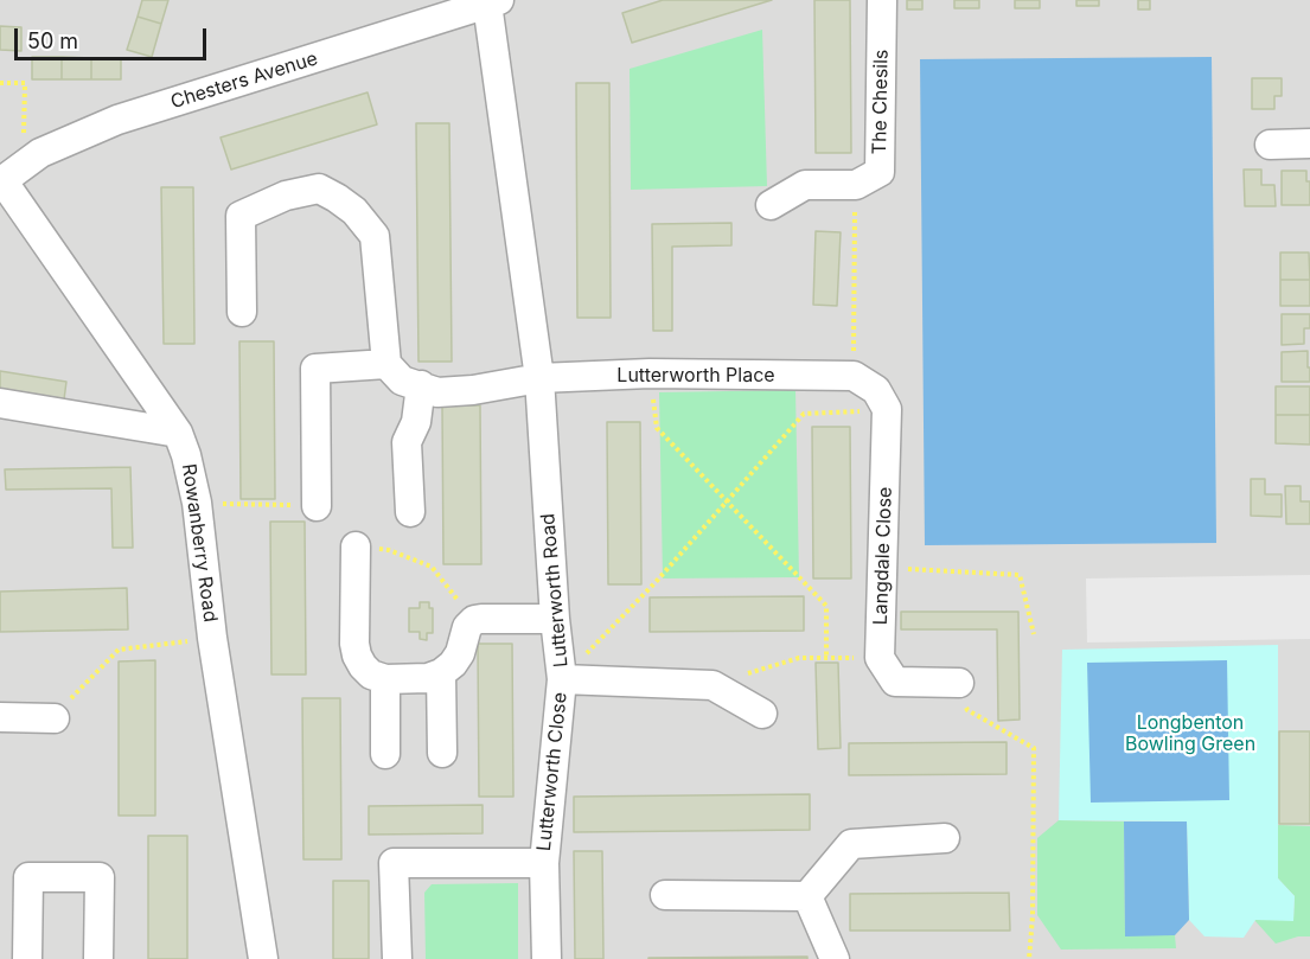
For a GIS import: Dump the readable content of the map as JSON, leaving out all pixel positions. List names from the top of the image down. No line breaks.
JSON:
{"streets":{"street":["Chesters Avenue","The Chesils","Lutterworth Place","Rowanberry Road","Langdale Close","Lutterworth Road","Lutterworth Close"]},"crossings":[["Chesters Avenue","Rowanberry Road"],["Chesters Avenue","Lutterworth Road"],["Lutterworth Place","Lutterworth Road"],["Lutterworth Road","Lutterworth Close"]],"parks":["Longbenton Bowling Green"],"scale_bar":"50 m"}
